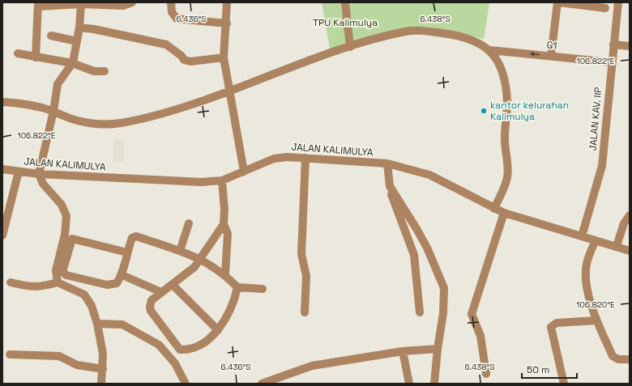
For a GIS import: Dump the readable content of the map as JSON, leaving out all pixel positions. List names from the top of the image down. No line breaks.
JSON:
{"streets":{"street":["G1","JALAN KAV. IIP","JALAN KALIMULYA"]},"crossings":[["G1","JALAN KAV. IIP"],["JALAN KAV. IIP","JALAN KALIMULYA"]],"one_way":["G1"],"parks":["TPU Kalimulya"],"places":["kantor kelurahan Kalimulya"],"scale_bar":"50 m","coordinates":["6.436°S","6.438°S","106.822°E","106.820°E"]}
